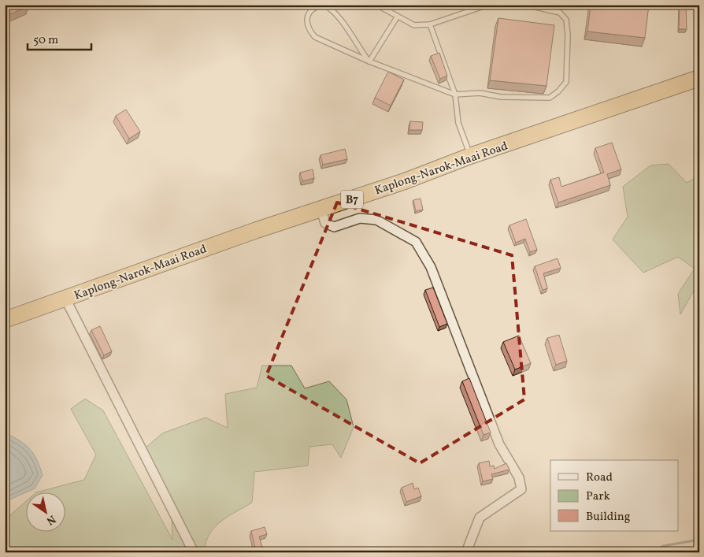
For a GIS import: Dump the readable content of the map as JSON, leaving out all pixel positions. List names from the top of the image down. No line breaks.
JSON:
{"streets":{"highway":["Kaplong-Narok-Maai Road","B7"]},"legend":["Road","Park","Building"],"scale_bar":"50 m","north":"bottom right"}
